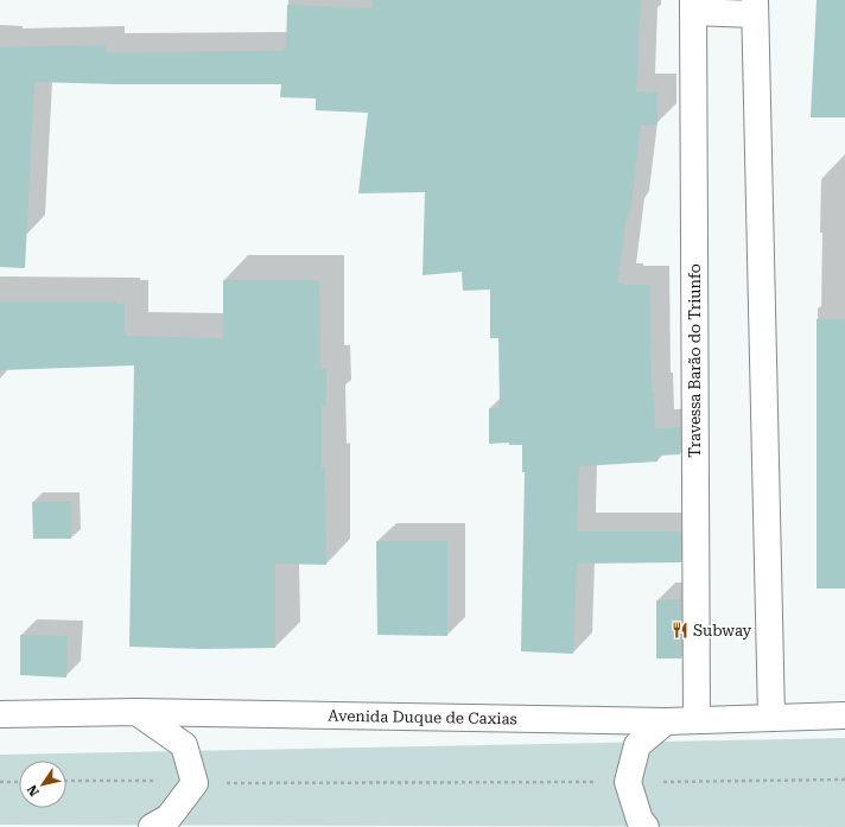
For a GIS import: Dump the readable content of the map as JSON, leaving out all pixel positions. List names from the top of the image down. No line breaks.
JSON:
{"streets":{"street":["Travessa Barão do Triunfo","Avenida Duque de Caxias"]},"crossings":[["Travessa Barão do Triunfo","Avenida Duque de Caxias"]],"places":{"restaurant":["Subway"]},"north":"bottom left"}
